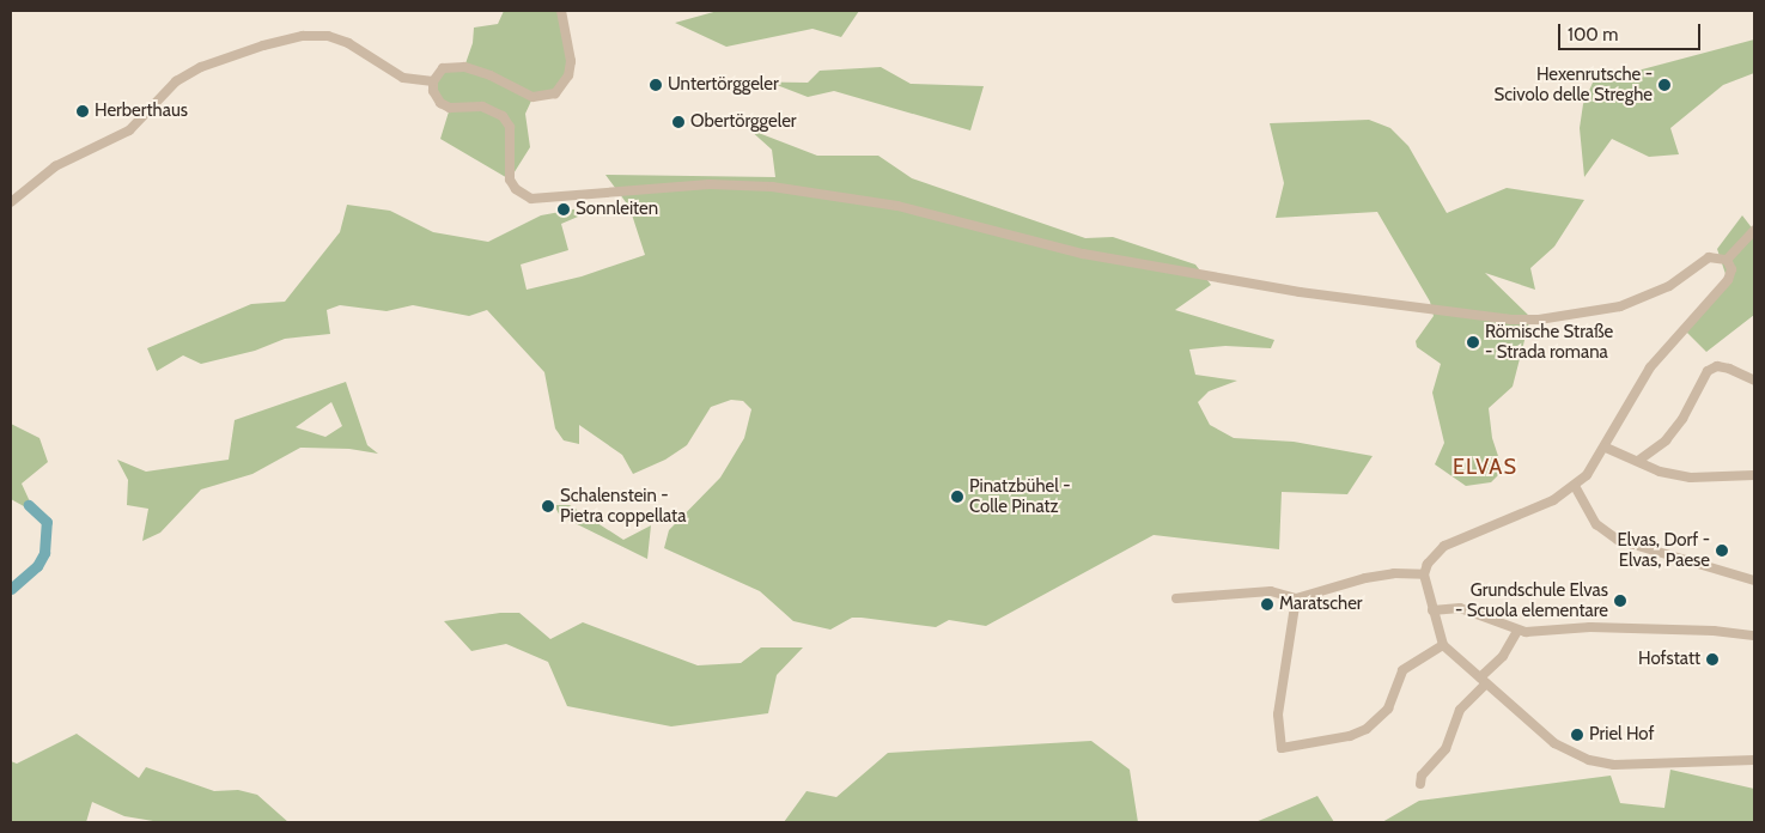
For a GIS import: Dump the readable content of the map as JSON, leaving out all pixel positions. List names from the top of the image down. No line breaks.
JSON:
{"districts":["ELVAS"],"places":["Untertörggeler","Hexenrutsche - Scivolo delle Streghe","Herberthaus","Obertörggeler","Sonnleiten","Römische Straße - Strada romana","Pinatzbühel - Colle Pinatz","Schalenstein - Pietra coppellata","Elvas, Dorf - Elvas, Paese","Grundschule Elvas - Scuola elementare","Maratscher","Hofstatt","Priel Hof"],"scale_bar":"100 m"}
